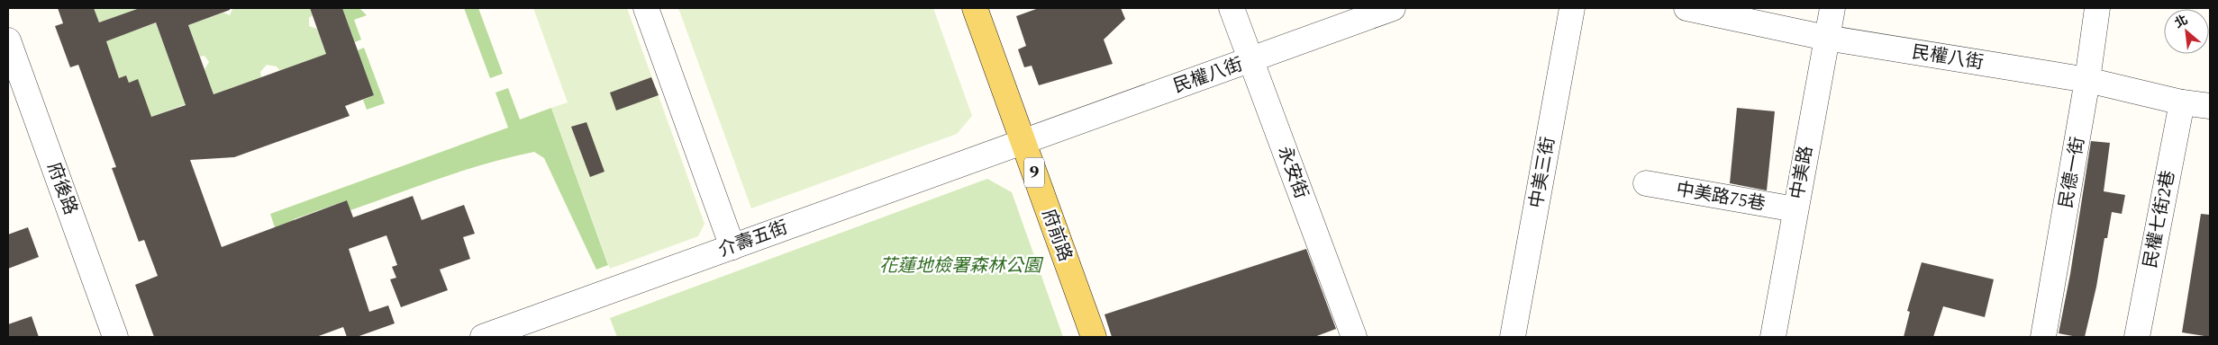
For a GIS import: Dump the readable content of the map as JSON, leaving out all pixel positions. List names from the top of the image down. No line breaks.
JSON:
{"streets":{"main road":["9","府前路"],"street":["民權八街","永安街","中美三街","中美路","民德一街","府後路","中美路75巷","民權七街2巷","介壽五街"]},"crossings":[["民權八街","永安街"],["民權八街","中美路"],["民權八街","民德一街"],["民權八街","民權七街2巷"],["民權八街","府前路"],["民權八街","介壽五街"],["中美路","中美路75巷"],["府前路","介壽五街"]],"parks":["花蓮地檢署森林公園"],"north":"top left"}
